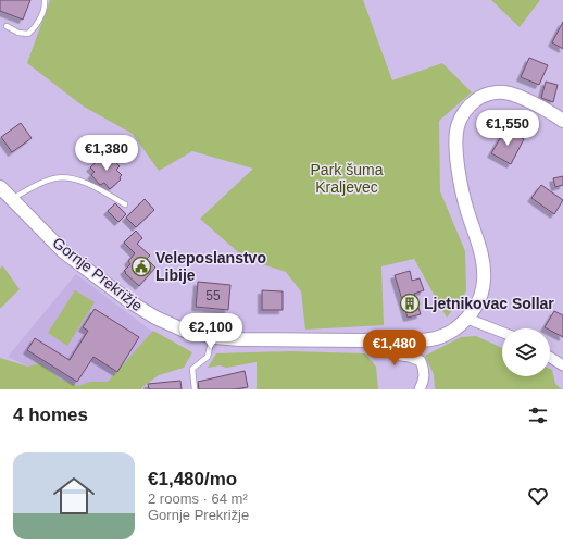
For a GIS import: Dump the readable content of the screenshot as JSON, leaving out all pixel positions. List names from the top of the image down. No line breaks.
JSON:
{"streets":{"street":["Gornje Prekrižje"]},"parks":["Park šuma Kraljevec"],"places":{"public building":["Veleposlanstvo Libije"],"building":["Ljetnikovac Sollar"]},"house_numbers":["55"],"page":{"price":["€1,550","€1,380","€2,100","€1,480"],"heading":"4 homes","list":[{"name":"€1,480/mo","note":"2 rooms · 64 m² · Gornje Prekrižje"}]}}
